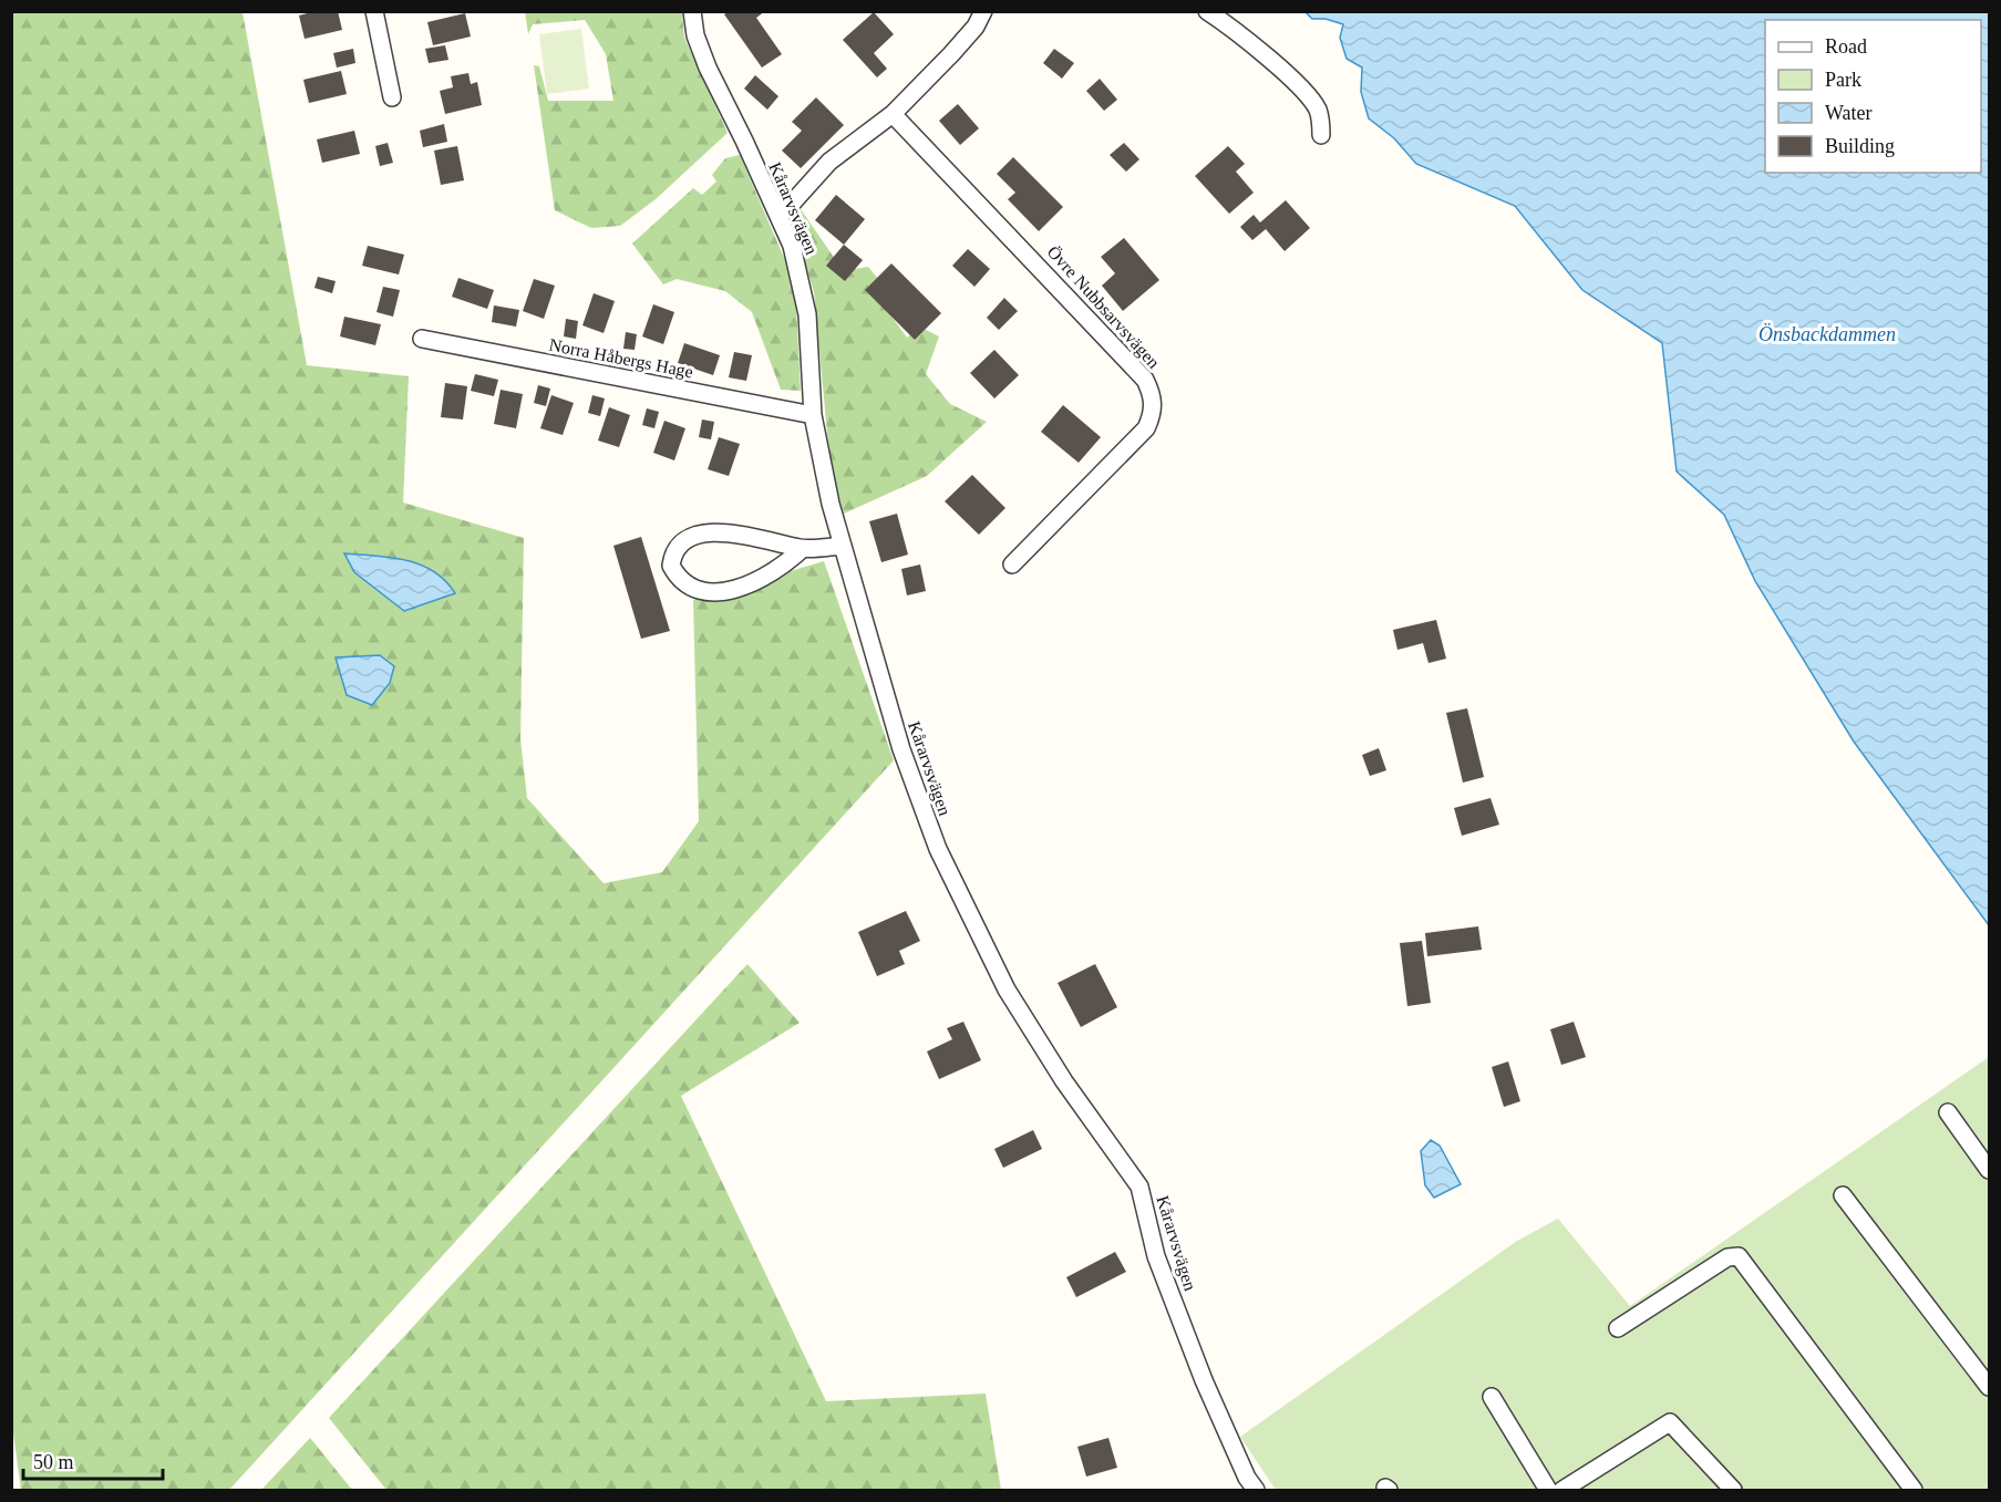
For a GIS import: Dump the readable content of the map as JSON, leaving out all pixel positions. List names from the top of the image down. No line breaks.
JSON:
{"streets":{"street":["Kårarvsvägen","Övre Nubbsarvsvägen","Norra Håbergs Hage"]},"crossings":[["Kårarvsvägen","Norra Håbergs Hage"]],"water":["Önsbackdammen"],"legend":["Road","Park","Water","Building"],"scale_bar":"50 m"}
